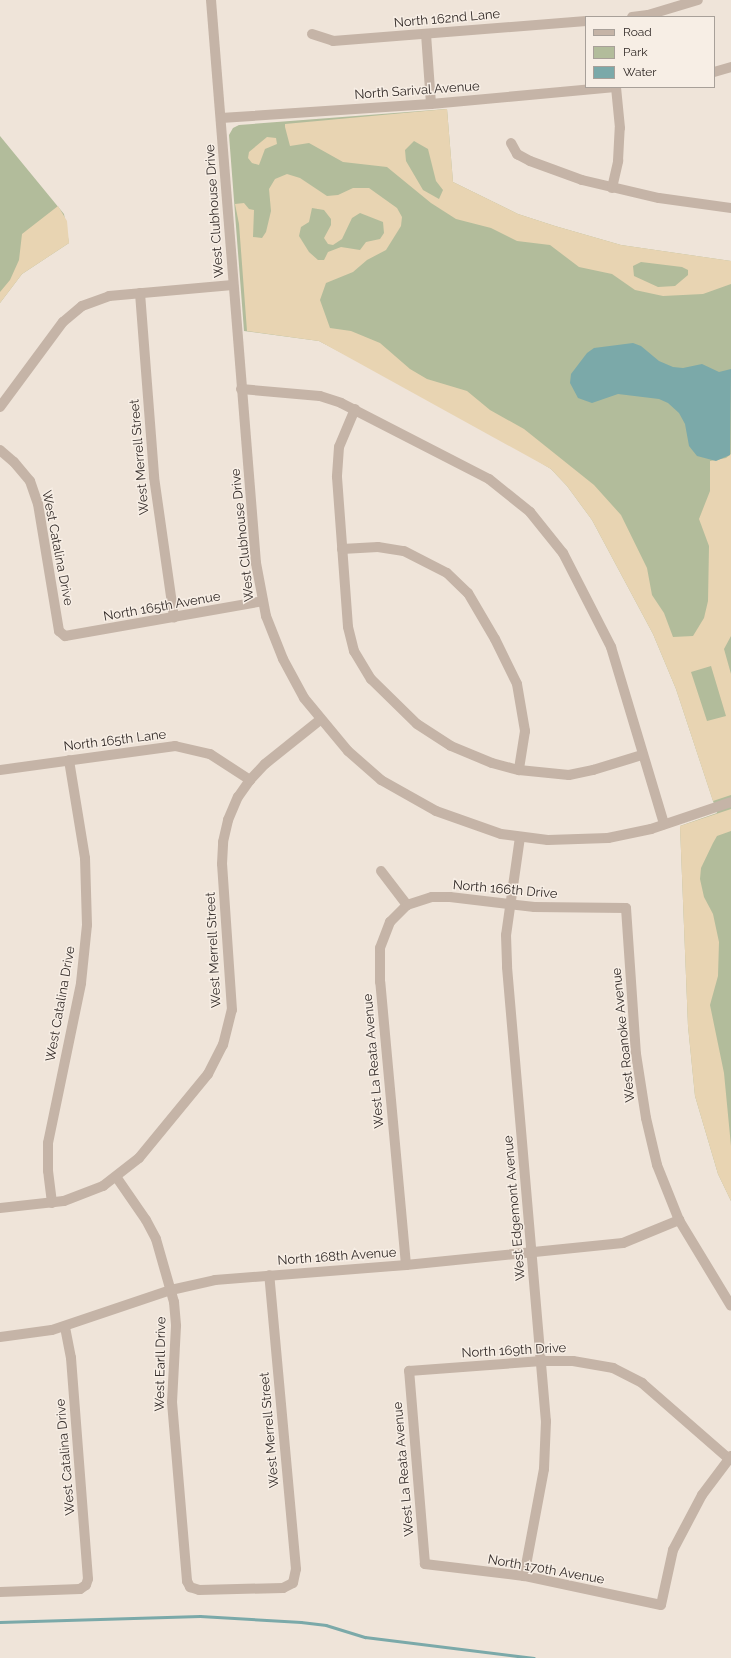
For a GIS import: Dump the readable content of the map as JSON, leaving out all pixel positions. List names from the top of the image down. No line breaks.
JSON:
{"streets":{"street":["North 162nd Lane","North Sarival Avenue","West Clubhouse Drive","West Merrell Street","West Catalina Drive","North 165th Avenue","North 165th Lane","North 166th Drive","West Roanoke Avenue","West La Reata Avenue","West Edgemont Avenue","North 168th Avenue","North 169th Drive","West Earll Drive","North 170th Avenue"]},"crossings":[["North Sarival Avenue","West Clubhouse Drive"],["West Clubhouse Drive","West Merrell Street"],["West Clubhouse Drive","North 165th Avenue"],["West Clubhouse Drive","West Edgemont Avenue"],["West Merrell Street","West Catalina Drive"],["West Merrell Street","North 165th Avenue"],["West Merrell Street","North 165th Lane"],["West Merrell Street","North 168th Avenue"],["West Merrell Street","West Earll Drive"],["West Catalina Drive","North 165th Avenue"],["West Catalina Drive","North 165th Lane"],["West Catalina Drive","North 168th Avenue"],["North 166th Drive","West Roanoke Avenue"],["North 166th Drive","West La Reata Avenue"],["North 166th Drive","West Edgemont Avenue"],["West Roanoke Avenue","North 168th Avenue"],["West La Reata Avenue","North 168th Avenue"],["West La Reata Avenue","North 169th Drive"],["West La Reata Avenue","North 170th Avenue"],["West Edgemont Avenue","North 168th Avenue"],["West Edgemont Avenue","North 169th Drive"],["West Edgemont Avenue","North 170th Avenue"],["North 168th Avenue","West Earll Drive"],["North 169th Drive","North 170th Avenue"]],"legend":["Road","Park","Water"]}
